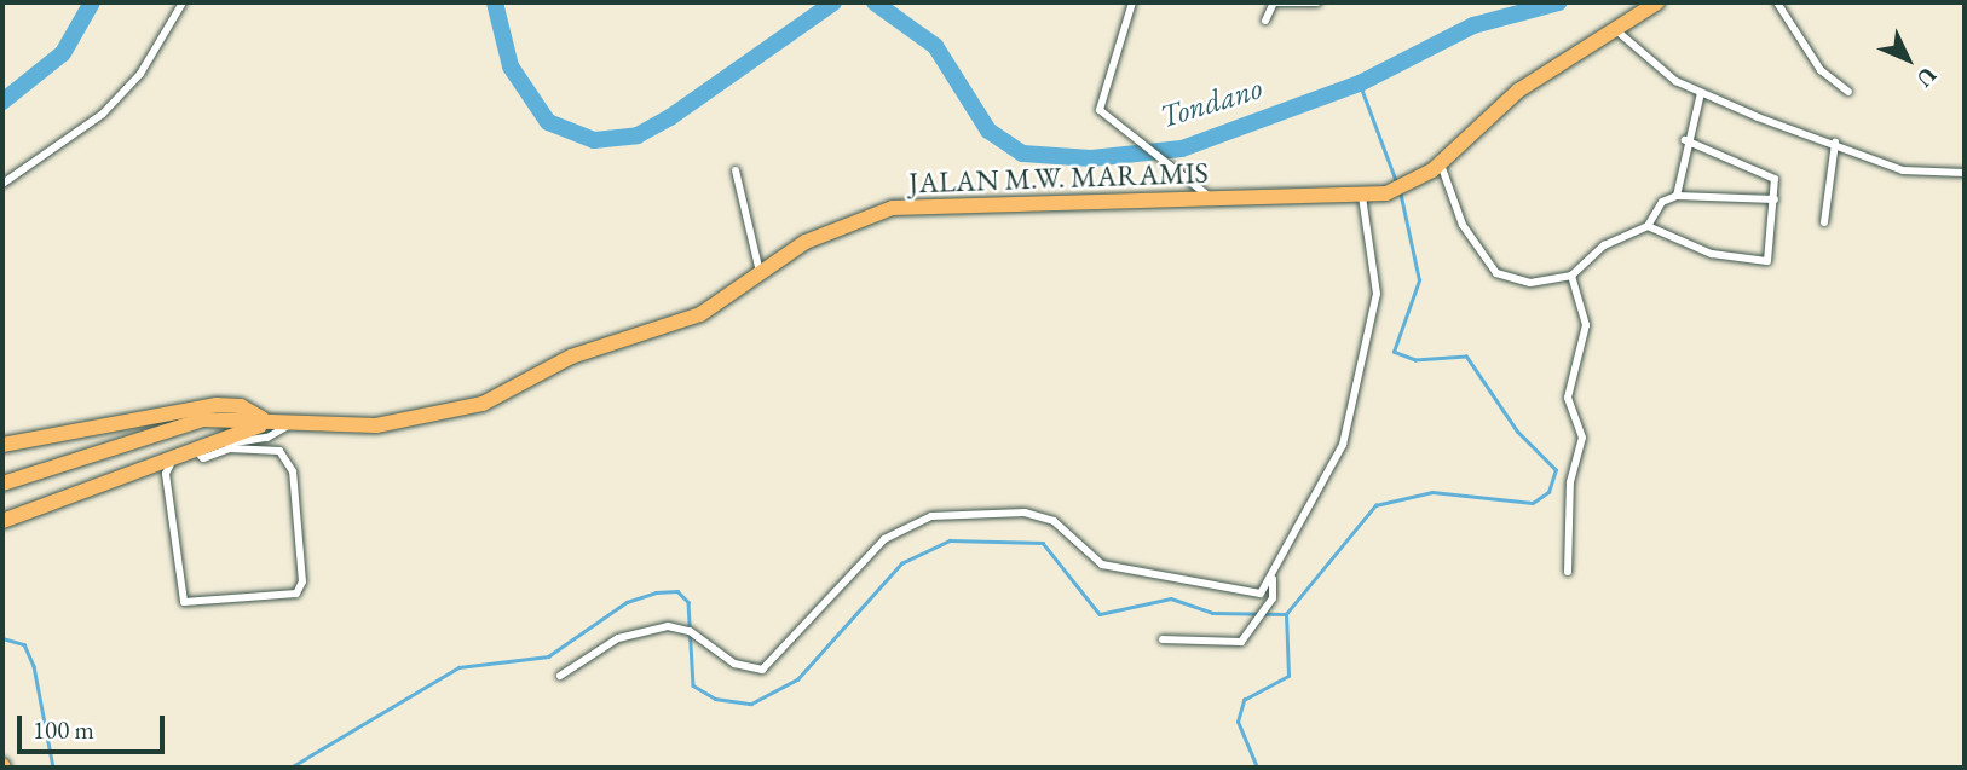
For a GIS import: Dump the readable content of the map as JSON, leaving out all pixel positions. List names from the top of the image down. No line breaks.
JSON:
{"streets":{"highway":["JALAN M.W. MARAMIS"]},"water":["Tondano"],"scale_bar":"100 m","north":"bottom right"}
